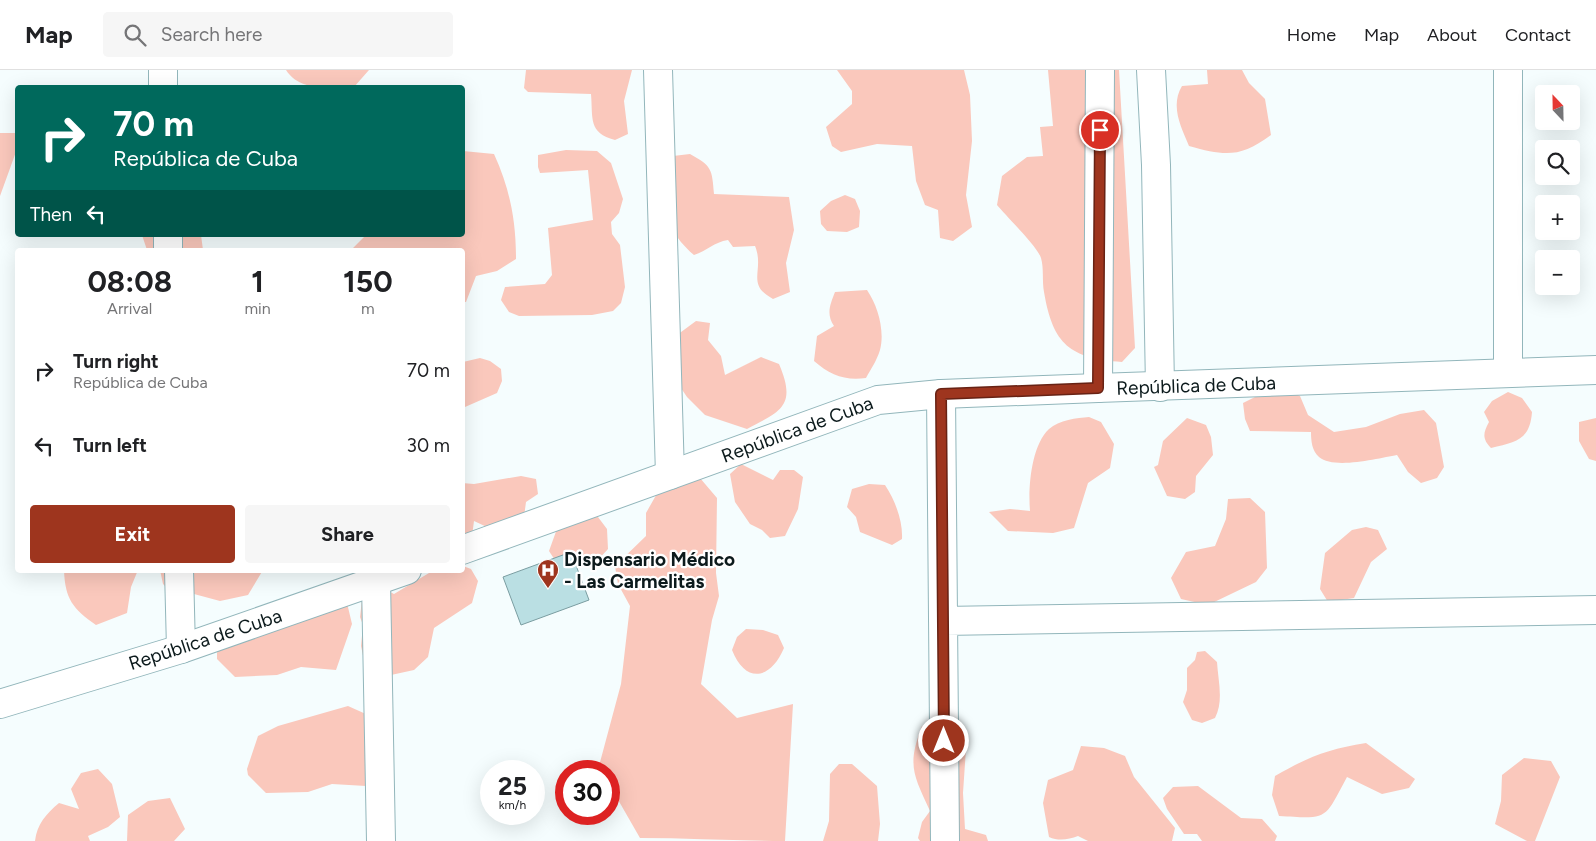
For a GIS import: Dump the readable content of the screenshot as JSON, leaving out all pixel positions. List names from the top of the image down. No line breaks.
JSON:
{"streets":{"street":["República de Cuba"]},"places":{"hospital":["Dispensario Médico - Las Carmelitas"]},"north":"top","page":{"header":"Map","search":"Search here","nav":["Home","Map","About","Contact"],"map_buttons":["+","−"],"turn":["70 m","República de Cuba"],"then":"Then","eta":["08:08","Arrival","1","min","150","m"],"list":[{"name":"Turn right","note":"República de Cuba","value":"70 m"},{"name":"Turn left","value":"30 m"}],"buttons":["Exit","Share"],"speed":"25 km/h","limit":"30"}}
